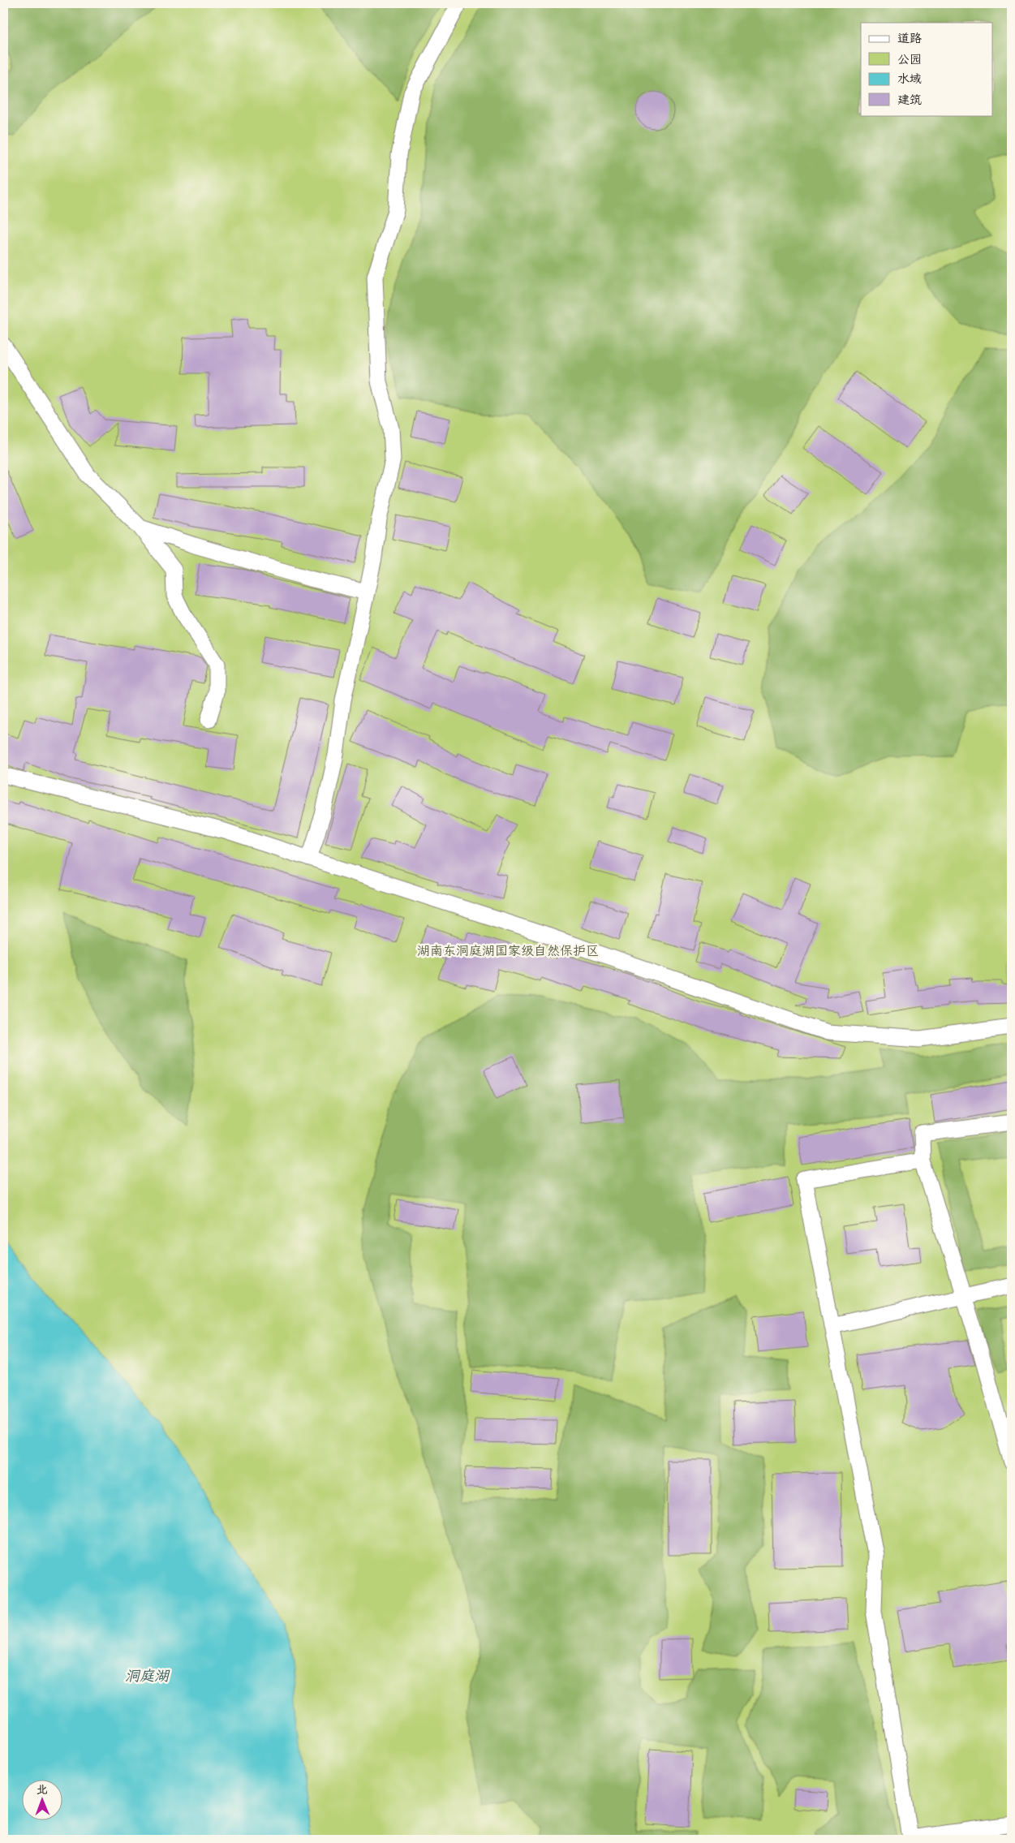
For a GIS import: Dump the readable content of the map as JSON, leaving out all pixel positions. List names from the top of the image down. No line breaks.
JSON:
{"water":["洞庭湖"],"parks":["湖南东洞庭湖国家级自然保护区"],"legend":["道路","公园","水域","建筑"],"north":"top"}
